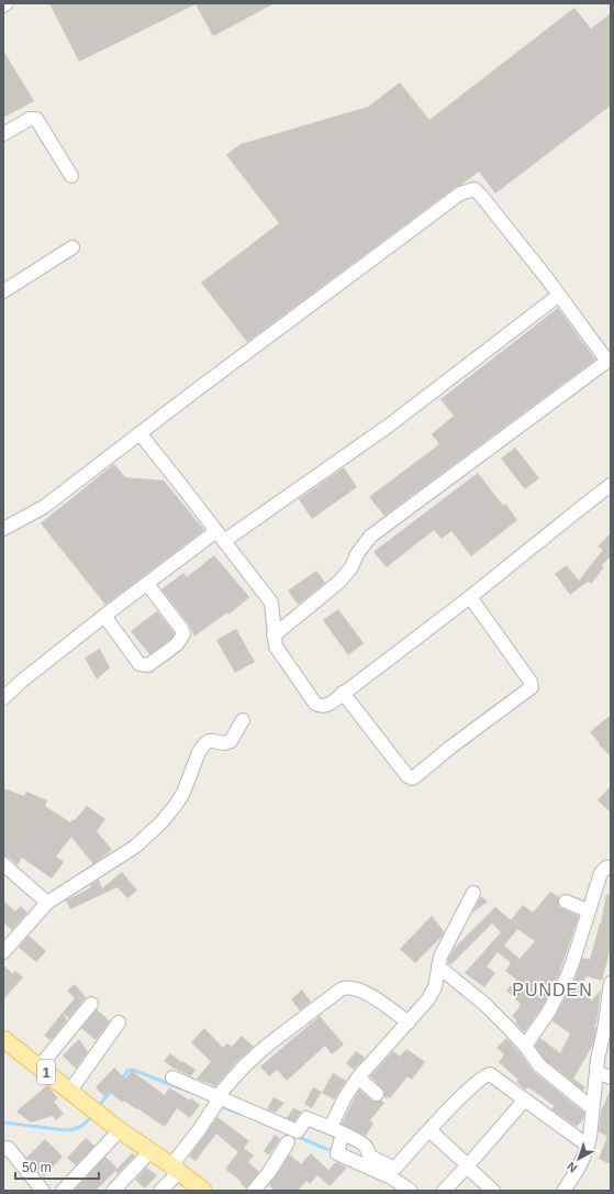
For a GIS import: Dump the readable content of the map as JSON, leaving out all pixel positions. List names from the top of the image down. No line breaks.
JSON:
{"streets":{"main road":["1"]},"districts":["PUNDEN"],"scale_bar":"50 m","north":"bottom left"}
